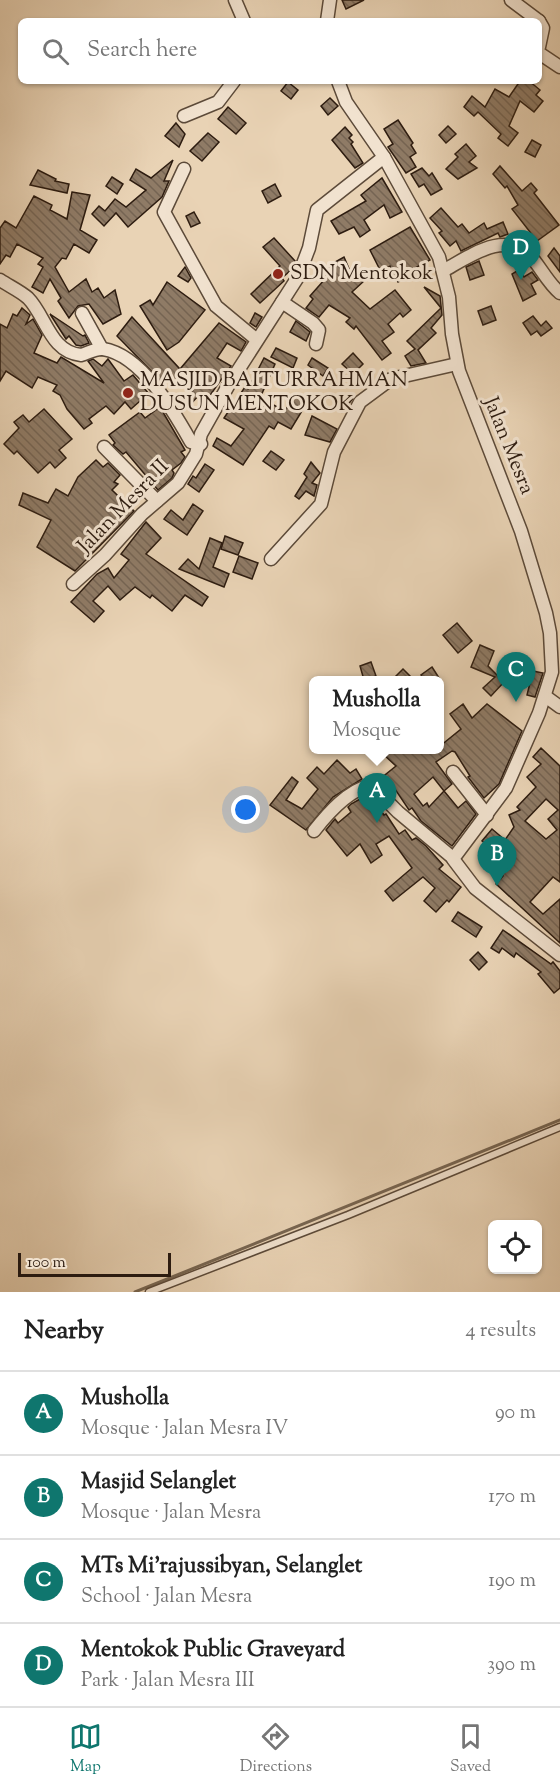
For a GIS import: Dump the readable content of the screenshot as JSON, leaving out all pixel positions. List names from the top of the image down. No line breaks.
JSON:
{"streets":{"street":["Jalan Mesra","Jalan Mesra II"]},"crossings":[["Jalan Mesra","Jalan Mesra II"]],"places":["SDN Mentokok","MASJID BAITURRAHMAN DUSUN MENTOKOK"],"scale_bar":"100 m","page":{"search":"Search here","pins":["D","C","A","B"],"popup":["Musholla","Mosque"],"scale":"100 m","heading":["Nearby","4 results"],"list":[{"mark":"A","name":"Musholla","note":"Mosque · Jalan Mesra IV","value":"90 m"},{"mark":"B","name":"Masjid Selanglet","note":"Mosque · Jalan Mesra","value":"170 m"},{"mark":"C","name":"MTs Mi'rajussibyan, Selanglet","note":"School · Jalan Mesra","value":"190 m"},{"mark":"D","name":"Mentokok Public Graveyard","note":"Park · Jalan Mesra III","value":"390 m"}],"nav":["Map","Directions","Saved"]}}
